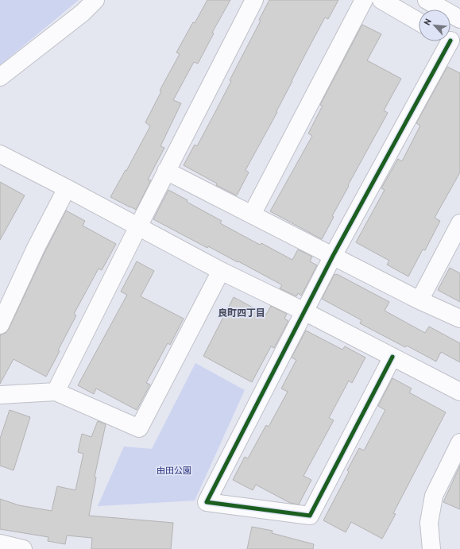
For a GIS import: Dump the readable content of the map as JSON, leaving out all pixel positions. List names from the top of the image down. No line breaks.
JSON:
{"districts":["良町四丁目"],"parks":["由田公園"],"north":"top left"}
